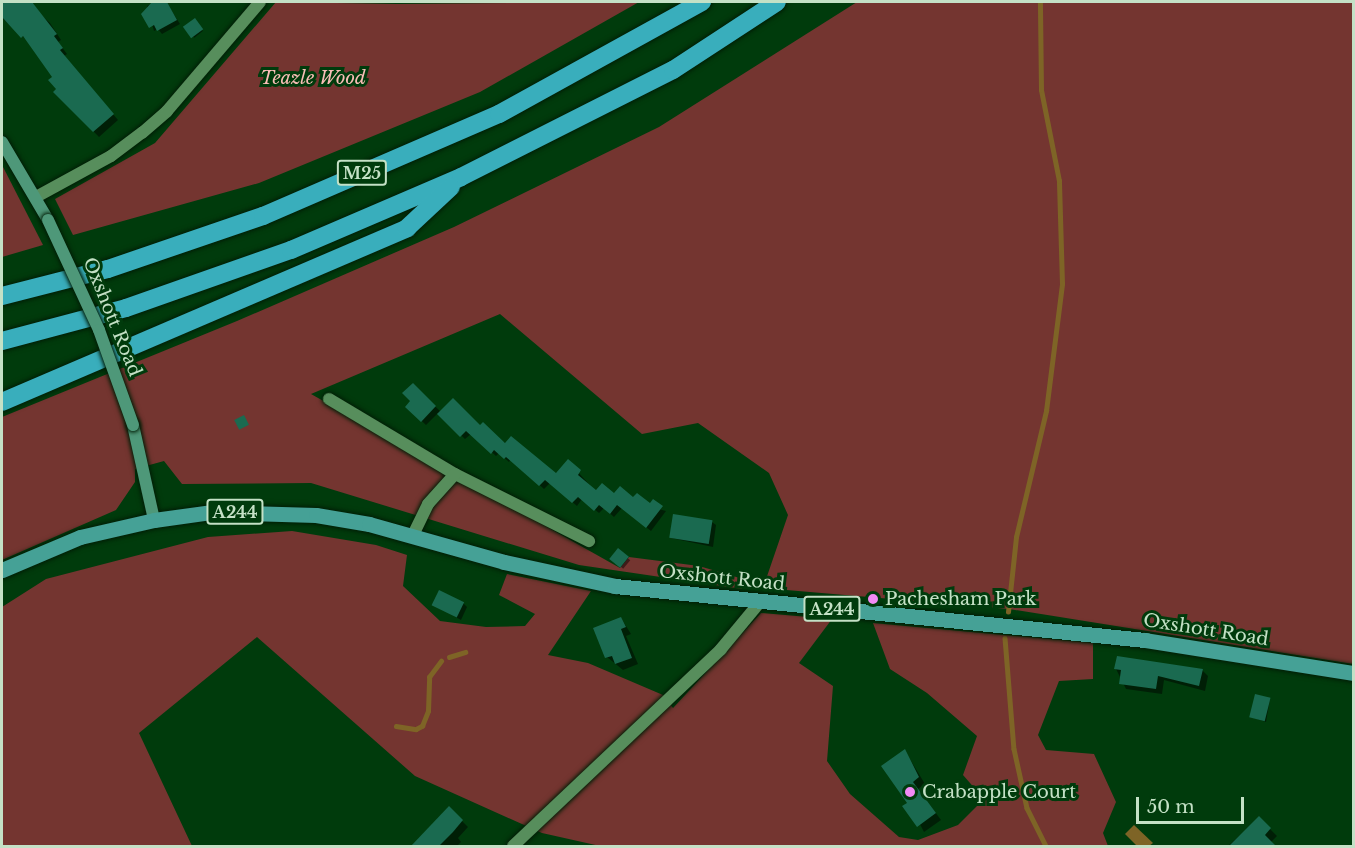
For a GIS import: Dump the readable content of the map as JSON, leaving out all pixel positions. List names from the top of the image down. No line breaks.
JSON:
{"streets":{"highway":["M25"],"main road":["Oxshott Road","A244"]},"parks":["Teazle Wood"],"places":["Pachesham Park","Crabapple Court"],"scale_bar":"50 m"}
